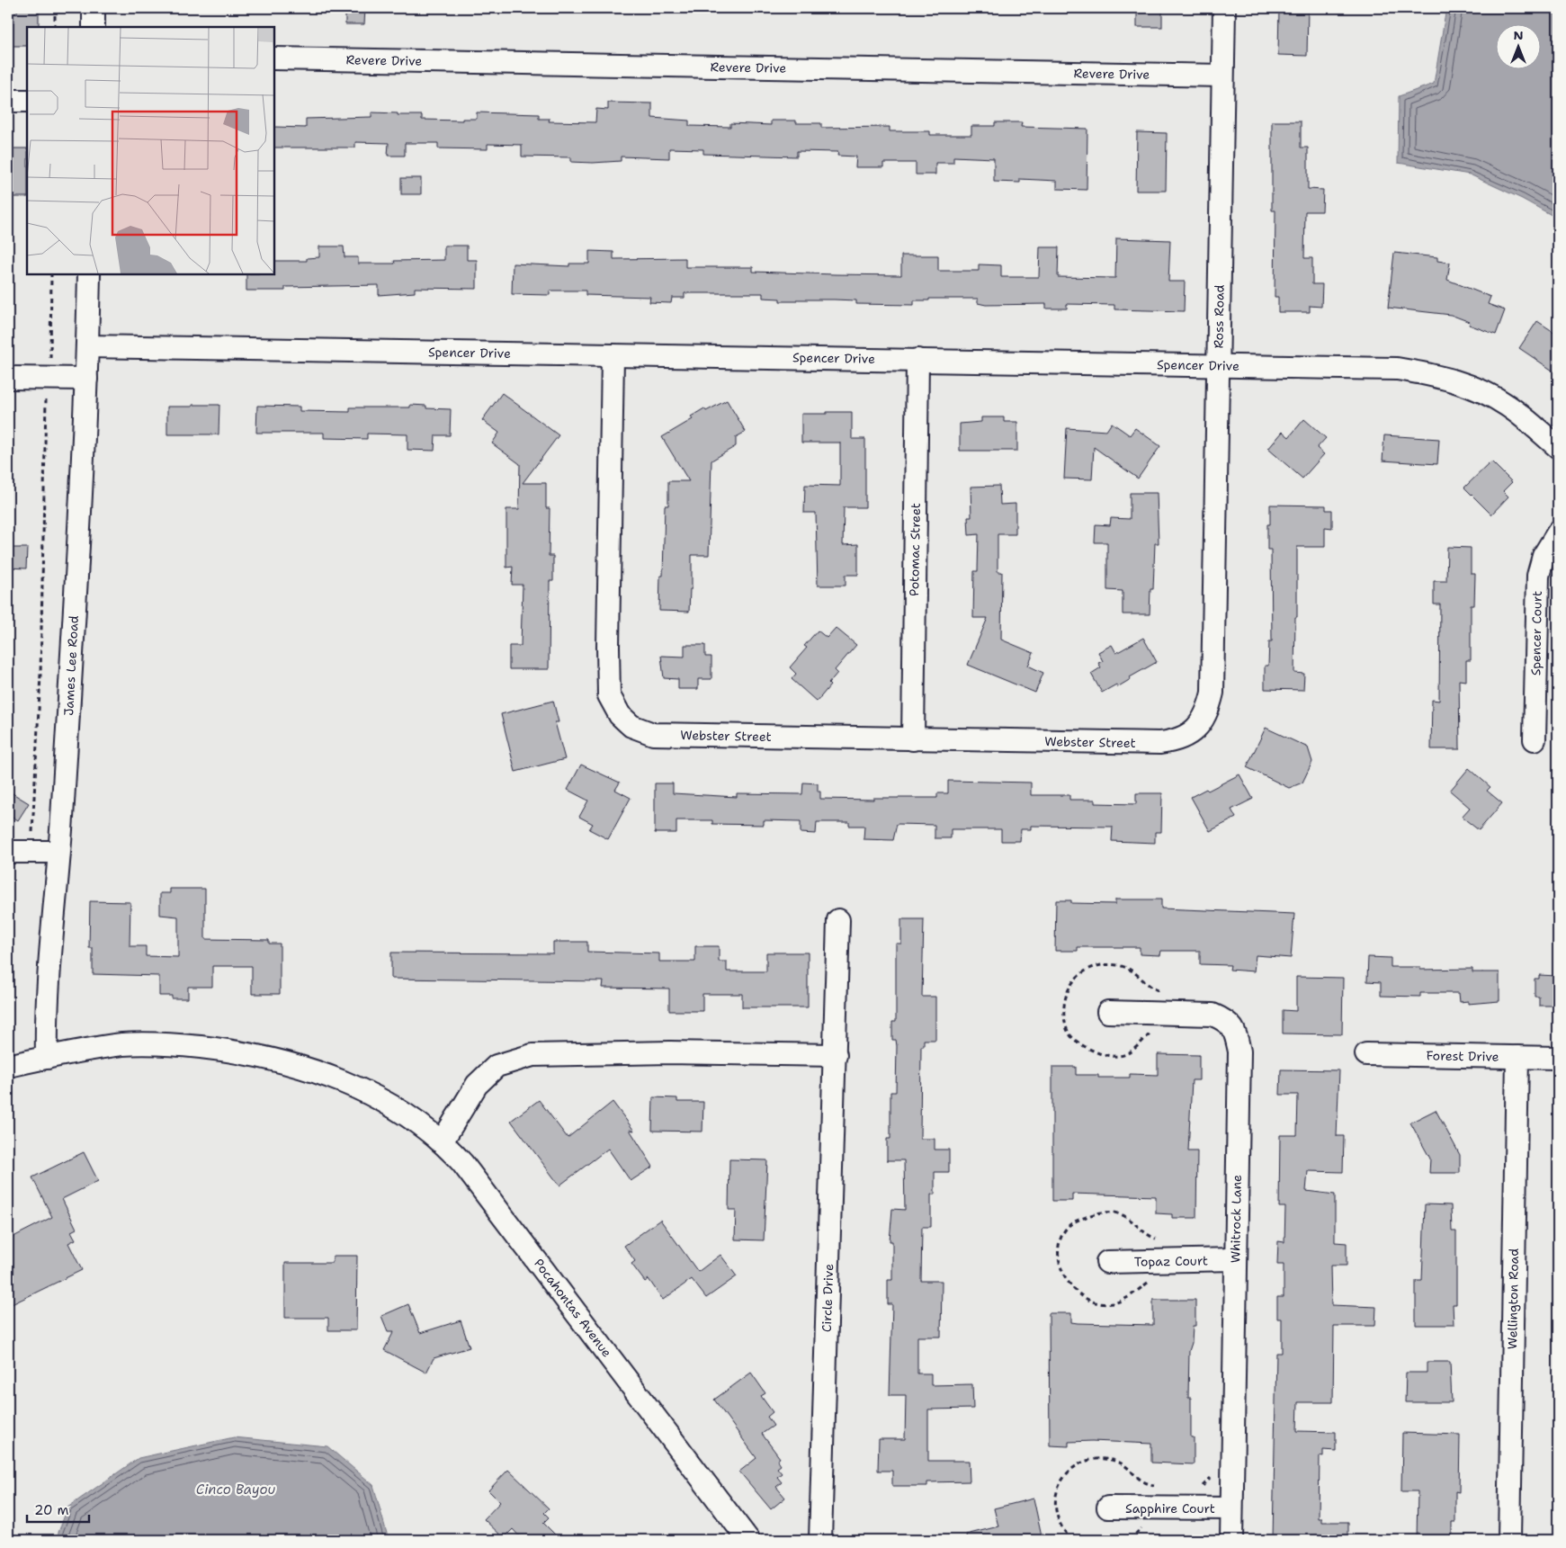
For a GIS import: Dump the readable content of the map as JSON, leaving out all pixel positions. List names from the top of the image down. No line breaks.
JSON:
{"streets":{"street":["Revere Drive","Ross Road","Spencer Drive","Potomac Street","Spencer Court","James Lee Road","Webster Street","Forest Drive","Whitrock Lane","Topaz Court","Circle Drive","Wellington Road","Pocahontas Avenue","Sapphire Court"]},"crossings":[["Revere Drive","Ross Road"],["Ross Road","Spencer Drive"],["Ross Road","Webster Street"],["Spencer Drive","Potomac Street"],["Spencer Drive","James Lee Road"],["Spencer Drive","Webster Street"],["Potomac Street","Webster Street"],["James Lee Road","Pocahontas Avenue"],["Forest Drive","Wellington Road"],["Whitrock Lane","Topaz Court"],["Whitrock Lane","Sapphire Court"]],"water":["Cinco Bayou"],"scale_bar":"20 m","north":"top"}
